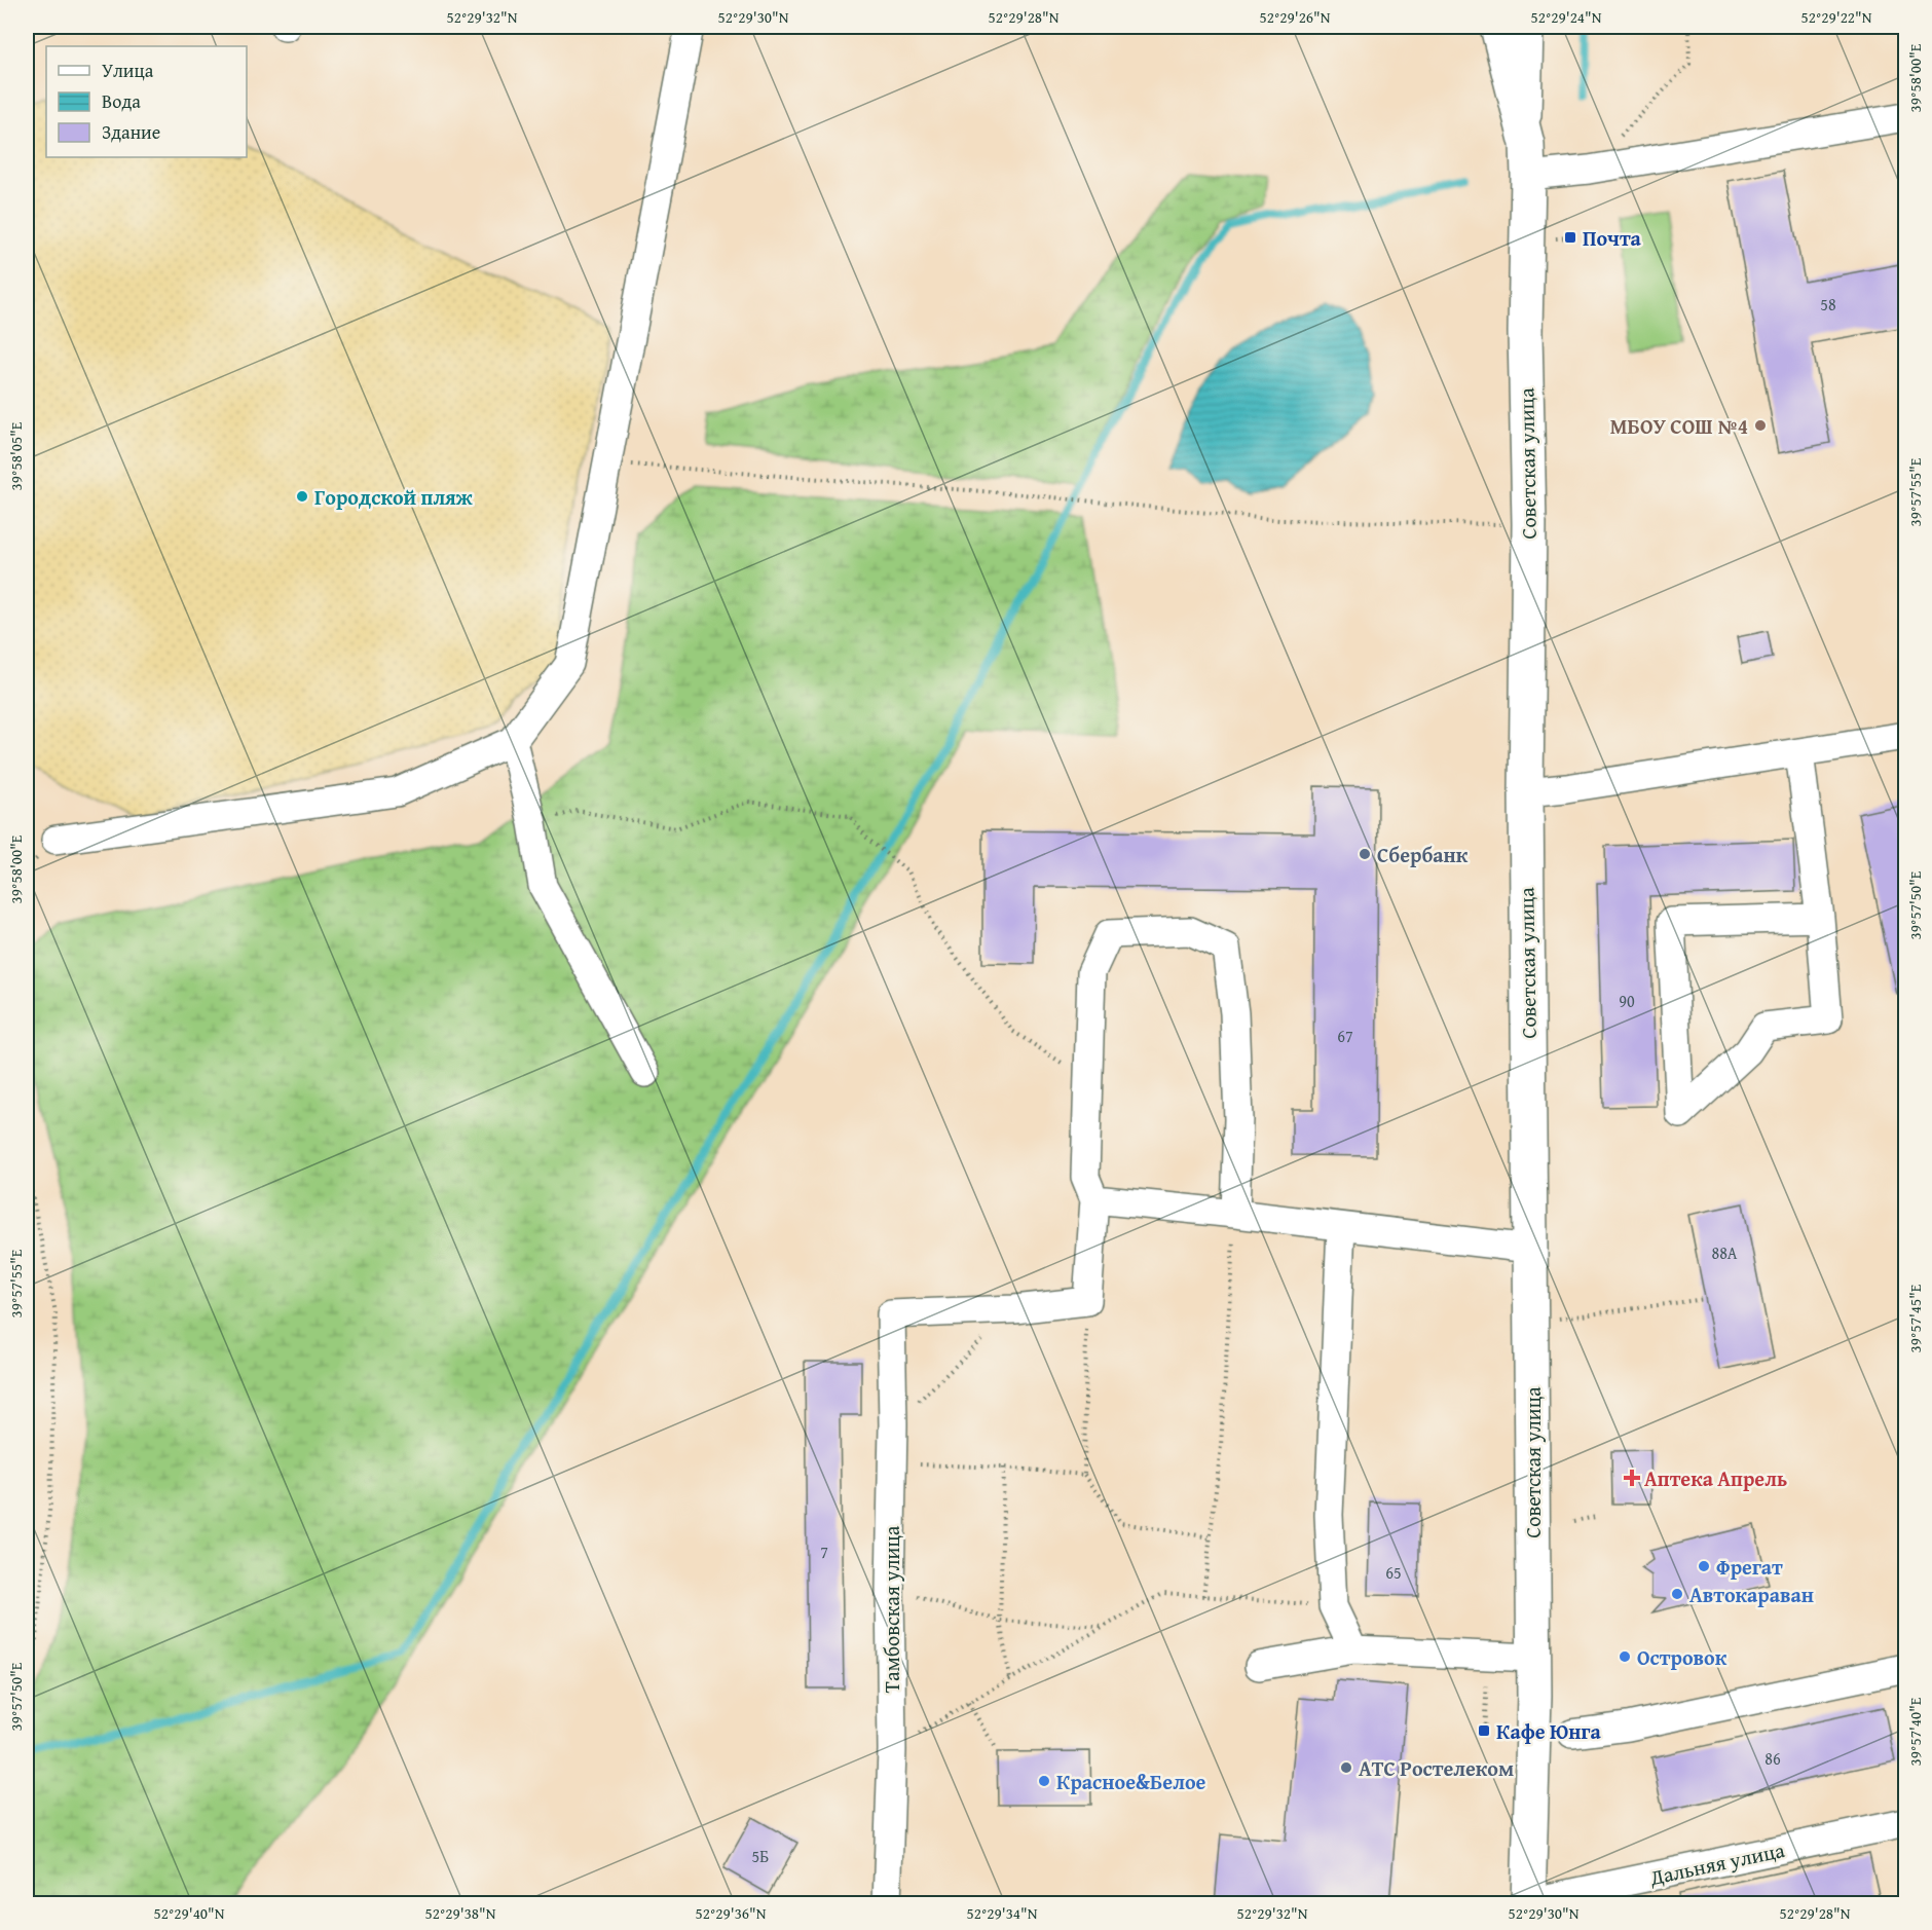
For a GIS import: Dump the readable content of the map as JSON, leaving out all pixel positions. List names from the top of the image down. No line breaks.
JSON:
{"streets":{"main road":["Советская улица"],"street":["Тамбовская улица","Дальняя улица"]},"crossings":[["Советская улица","Дальняя улица"]],"places":{"transit":["Почта","Кафе Юнга"],"other":["МБОУ СОШ №4","Городской пляж","Сбербанк","Фрегат","Автокараван","Островок","АТС Ростелеком","Красное&Белое"],"health":["Аптека Апрель"]},"house_numbers":["58","90","67","88А","7","65","86","5Б"],"legend":["Улица","Вода","Здание"],"coordinates":["52°29'32\"N","52°29'30\"N","52°29'28\"N","52°29'26\"N","52°29'24\"N","52°29'22\"N","39°58'00\"E","39°58'05\"E","39°57'55\"E","39°57'50\"E","39°57'45\"E","39°57'40\"E","52°29'40\"N","52°29'38\"N","52°29'36\"N","52°29'34\"N"]}
